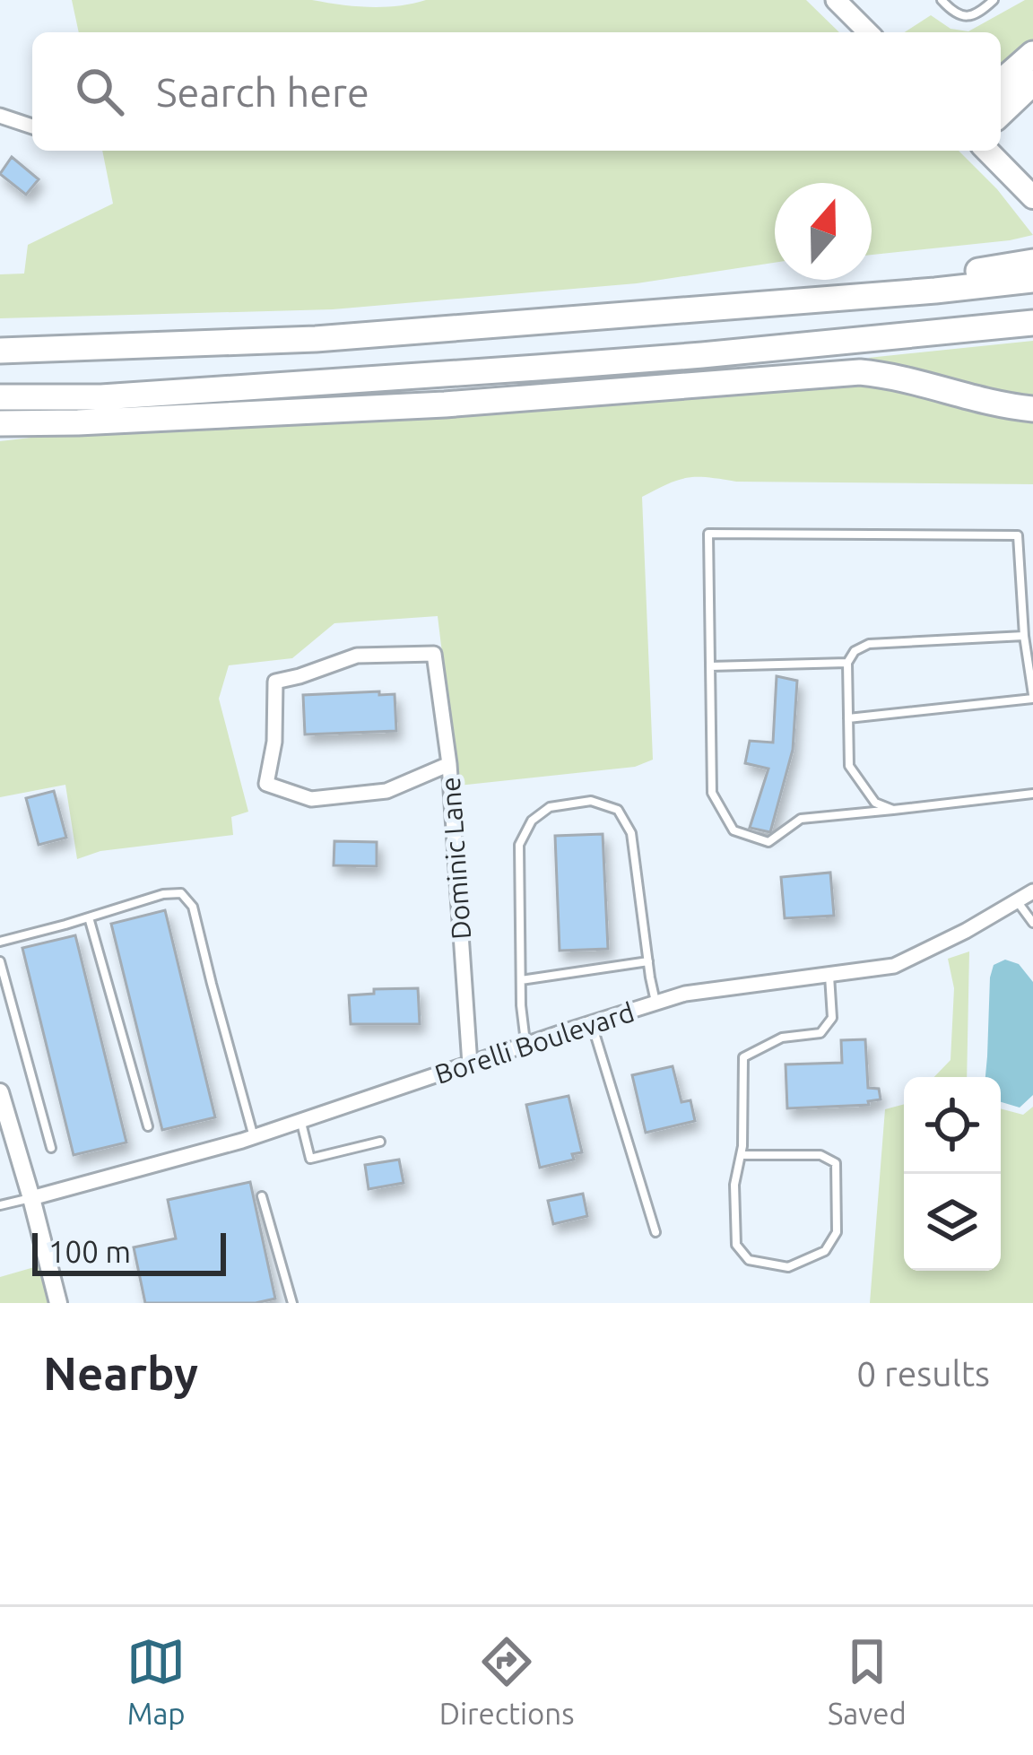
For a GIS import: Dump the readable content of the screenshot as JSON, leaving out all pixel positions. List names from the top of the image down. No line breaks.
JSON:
{"streets":{"street":["Dominic Lane","Borelli Boulevard"]},"crossings":[["Dominic Lane","Borelli Boulevard"]],"scale_bar":"100 m","north":"top","page":{"search":"Search here","scale":"100 m","heading":["Nearby","0 results"],"nav":["Map","Directions","Saved"]}}
